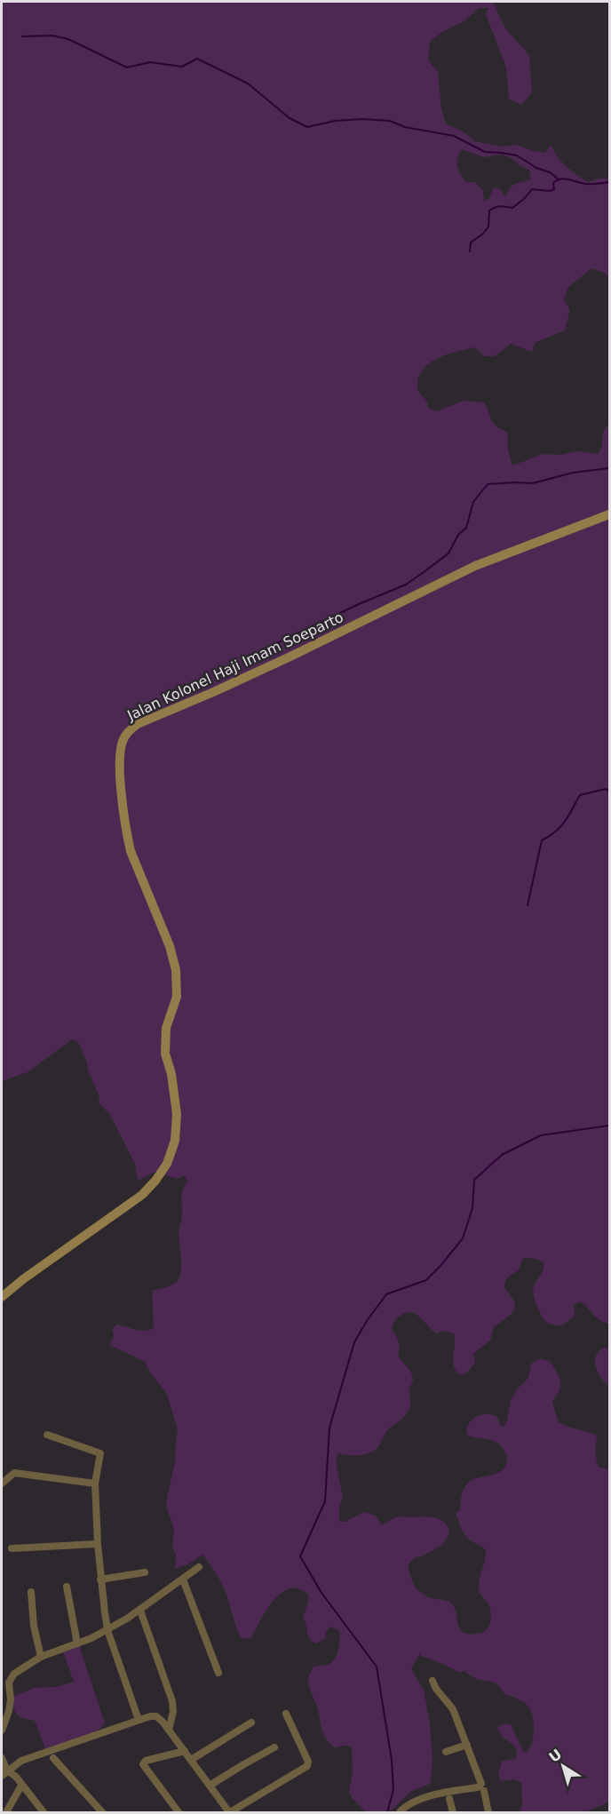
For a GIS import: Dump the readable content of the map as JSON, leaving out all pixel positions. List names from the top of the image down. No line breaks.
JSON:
{"streets":{"main road":["Jalan Kolonel Haji Imam Soeparto"]},"north":"top left"}
